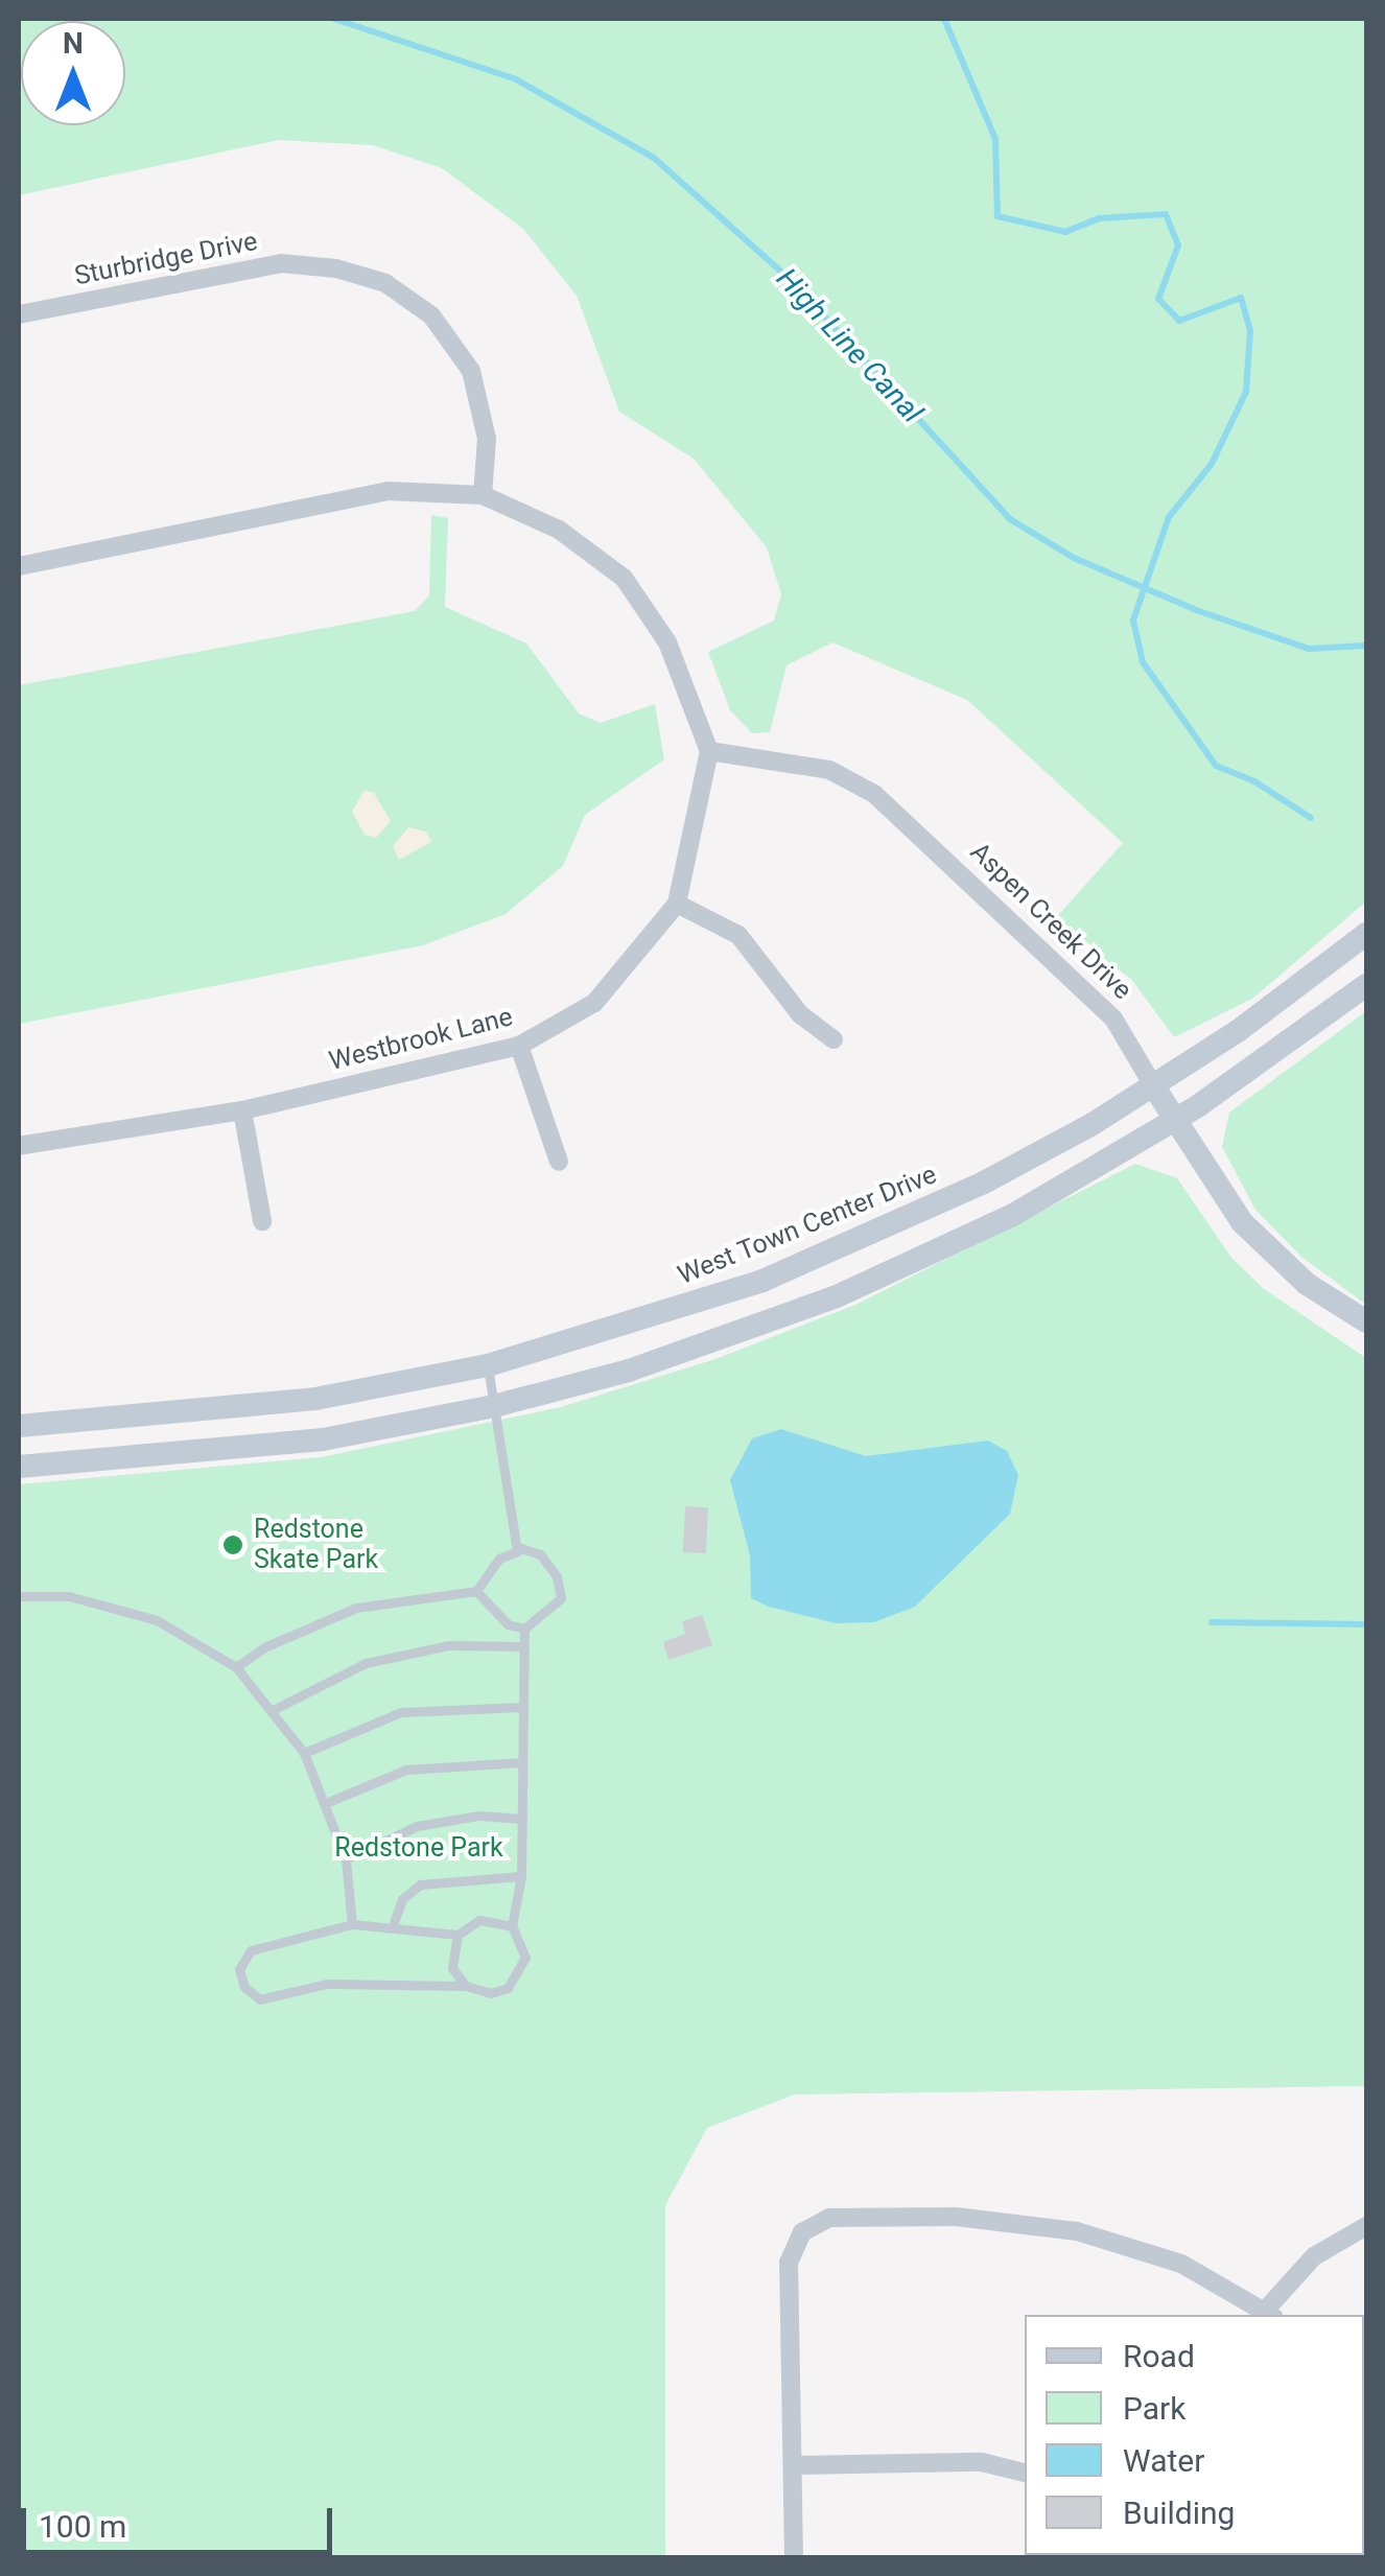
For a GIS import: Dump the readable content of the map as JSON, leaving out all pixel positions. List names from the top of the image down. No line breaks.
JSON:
{"streets":{"street":["Sturbridge Drive","Aspen Creek Drive","Westbrook Lane","West Town Center Drive"]},"crossings":[["Aspen Creek Drive","Westbrook Lane"],["Aspen Creek Drive","West Town Center Drive"]],"water":["High Line Canal"],"parks":["Redstone Park"],"places":["Redstone Skate Park"],"legend":["Road","Park","Water","Building"],"scale_bar":"100 m","north":"top"}
